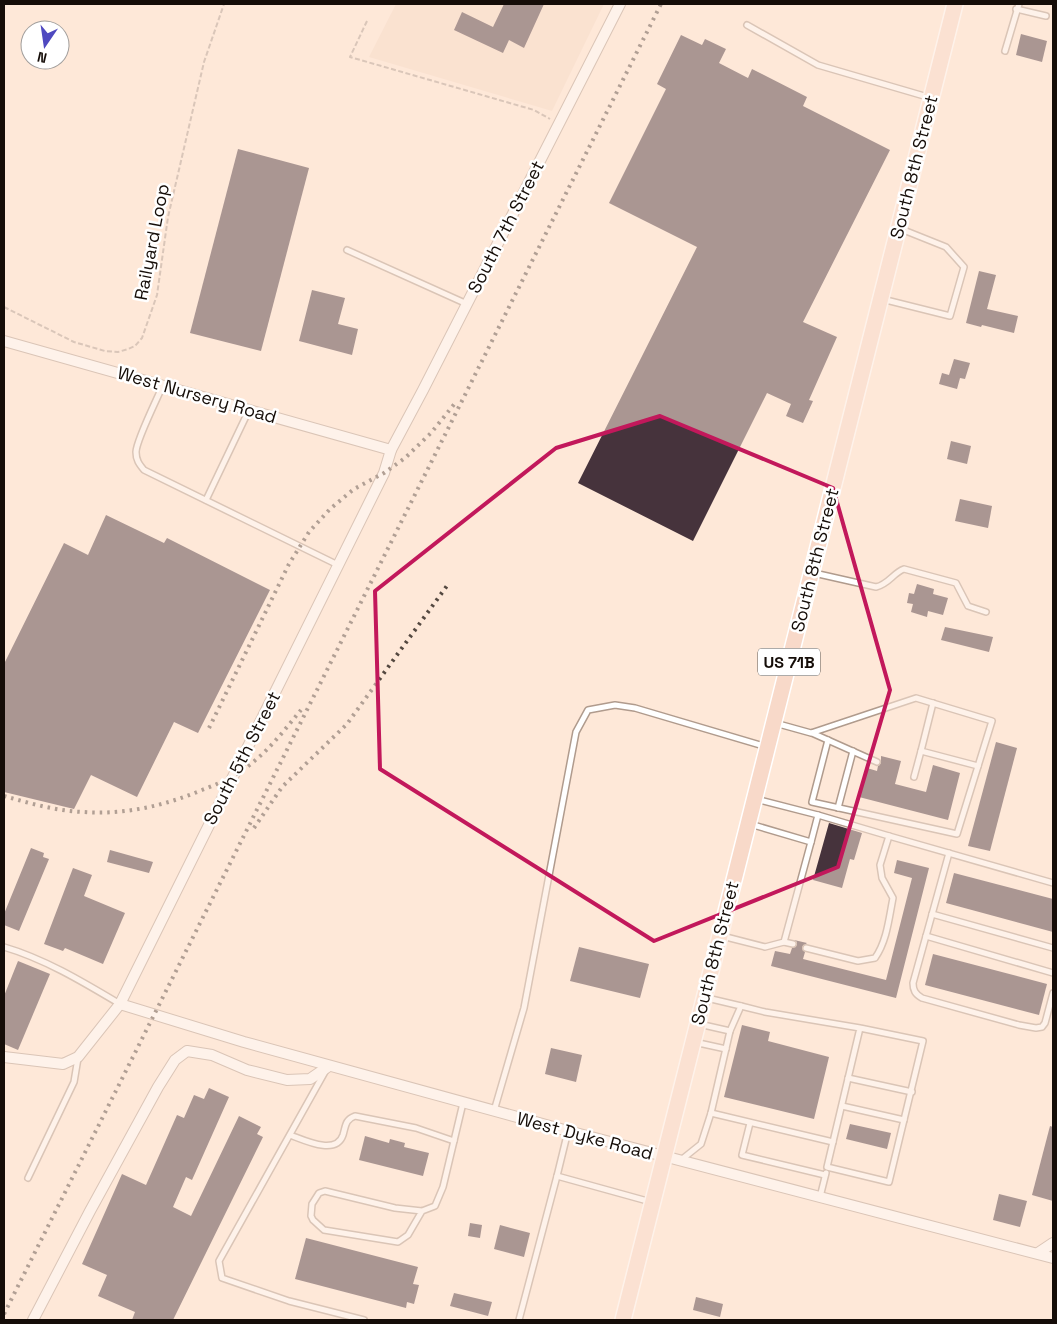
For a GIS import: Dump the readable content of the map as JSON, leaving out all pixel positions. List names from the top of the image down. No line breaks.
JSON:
{"streets":{"main road":["South 8th Street","US 71B"],"street":["South 7th Street","West Nursery Road","South 5th Street","West Dyke Road"],"path":["Railyard Loop"]},"crossings":[["South 8th Street","West Dyke Road"],["South 7th Street","West Nursery Road"],["South 7th Street","South 5th Street"],["West Nursery Road","South 5th Street"],["South 5th Street","West Dyke Road"]],"north":"bottom"}
